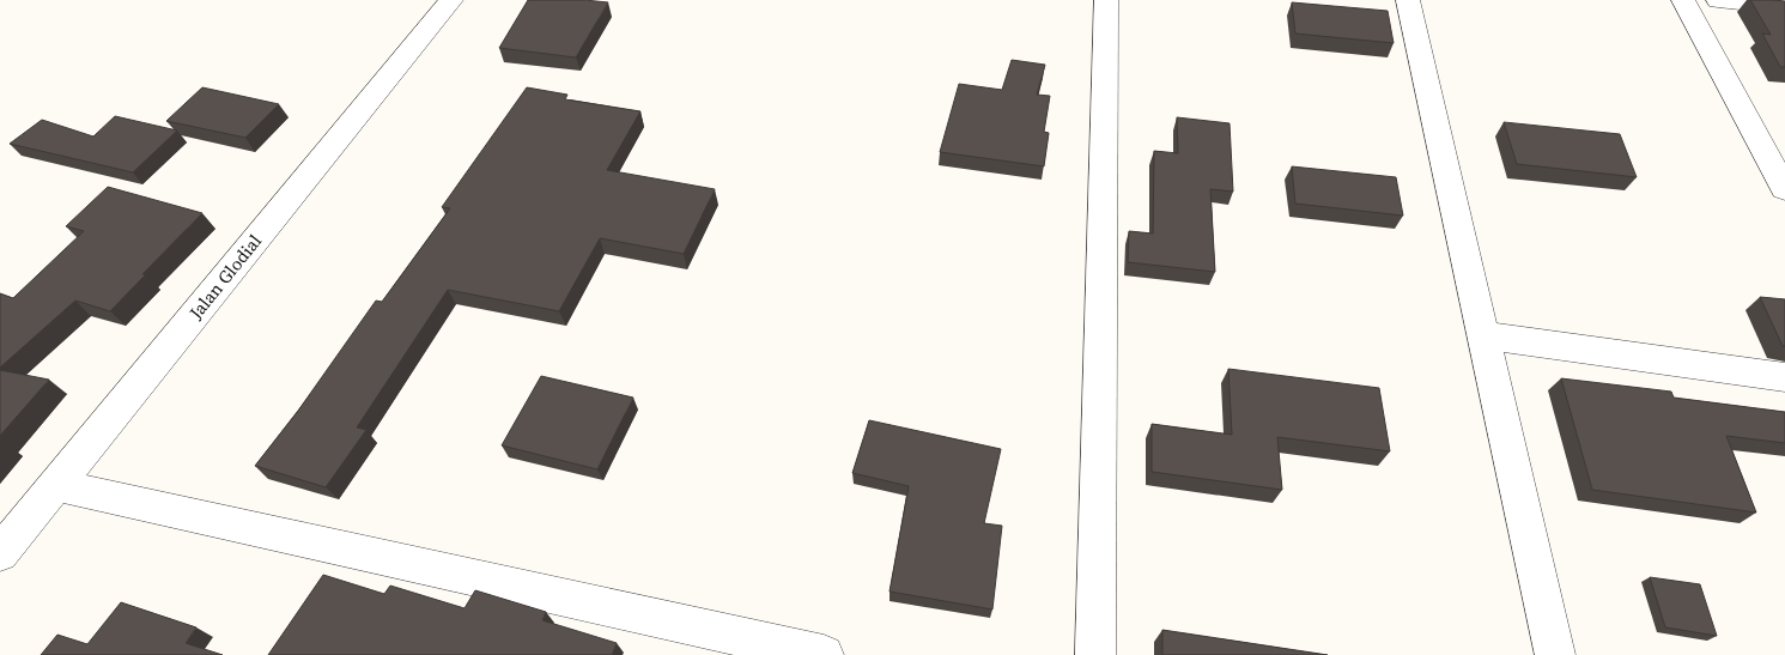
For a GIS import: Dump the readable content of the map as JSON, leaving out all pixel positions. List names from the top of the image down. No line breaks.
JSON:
{"streets":{"street":["Jalan Glodial"]}}
